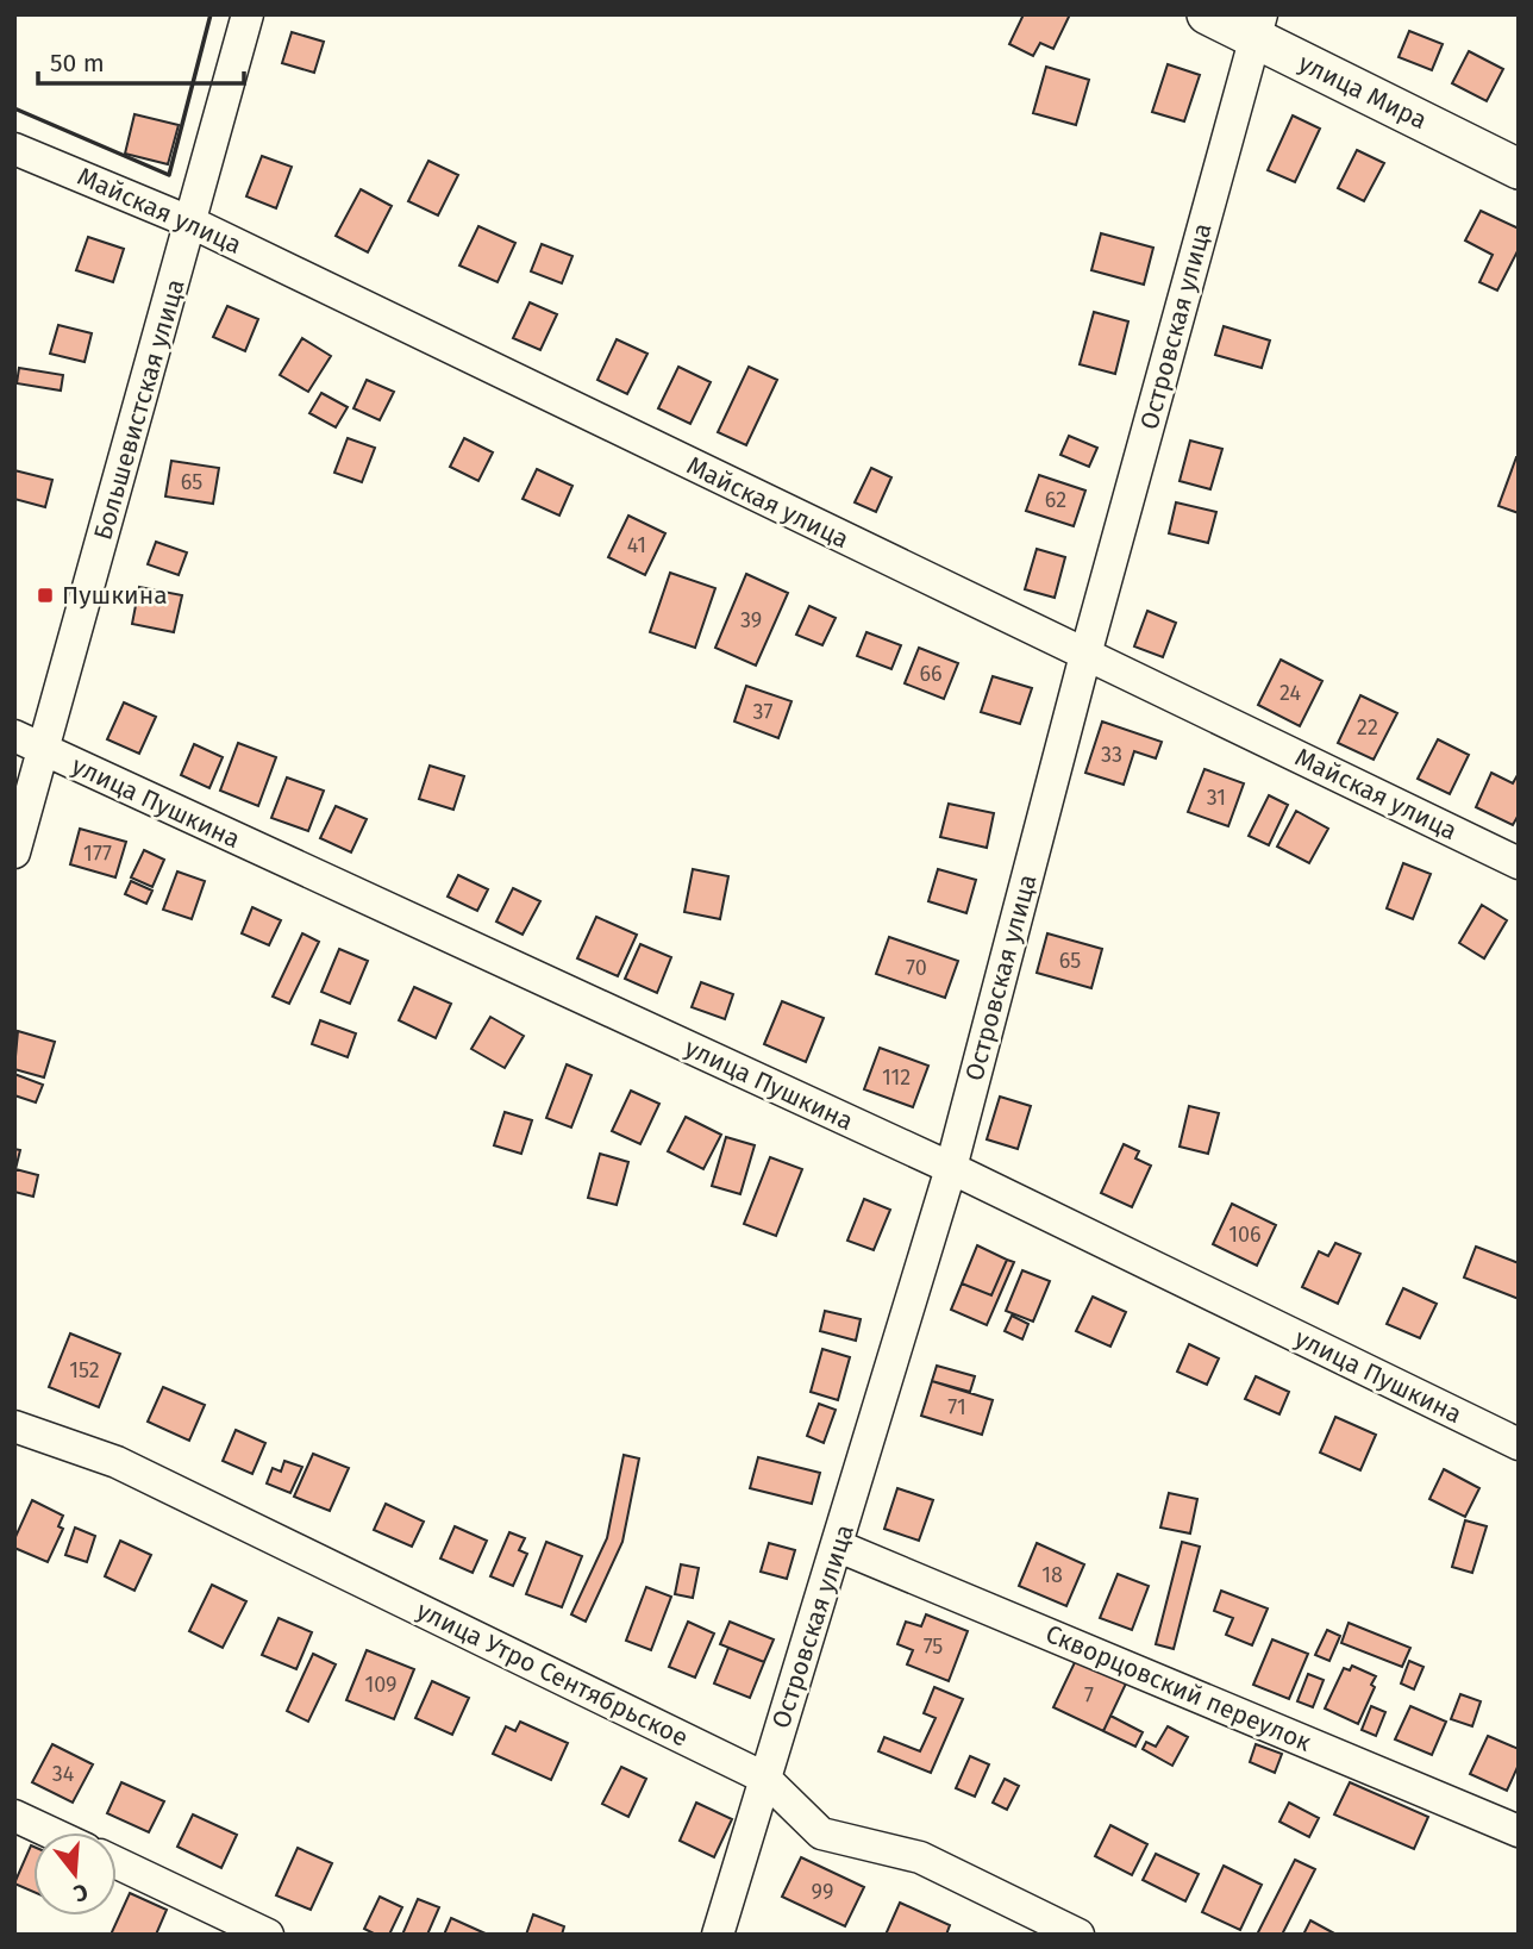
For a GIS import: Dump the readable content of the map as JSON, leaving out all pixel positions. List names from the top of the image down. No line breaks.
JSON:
{"streets":{"main road":["улица Мира"],"street":["Майская улица","Островская улица","Большевистская улица","улица Пушкина","улица Утро Сентябрьское","Скворцовский переулок"]},"crossings":[["улица Мира","Островская улица"],["Майская улица","Островская улица"],["Майская улица","Большевистская улица"],["Островская улица","улица Пушкина"],["Островская улица","улица Утро Сентябрьское"],["Островская улица","Скворцовский переулок"],["Большевистская улица","улица Пушкина"]],"places":{"transit":["Пушкина"]},"house_numbers":["65","62","41","39","66","24","37","22","33","31","177","65","70","112","106","152","71","18","75","109","7","34","99"],"scale_bar":"50 m","north":"bottom"}
